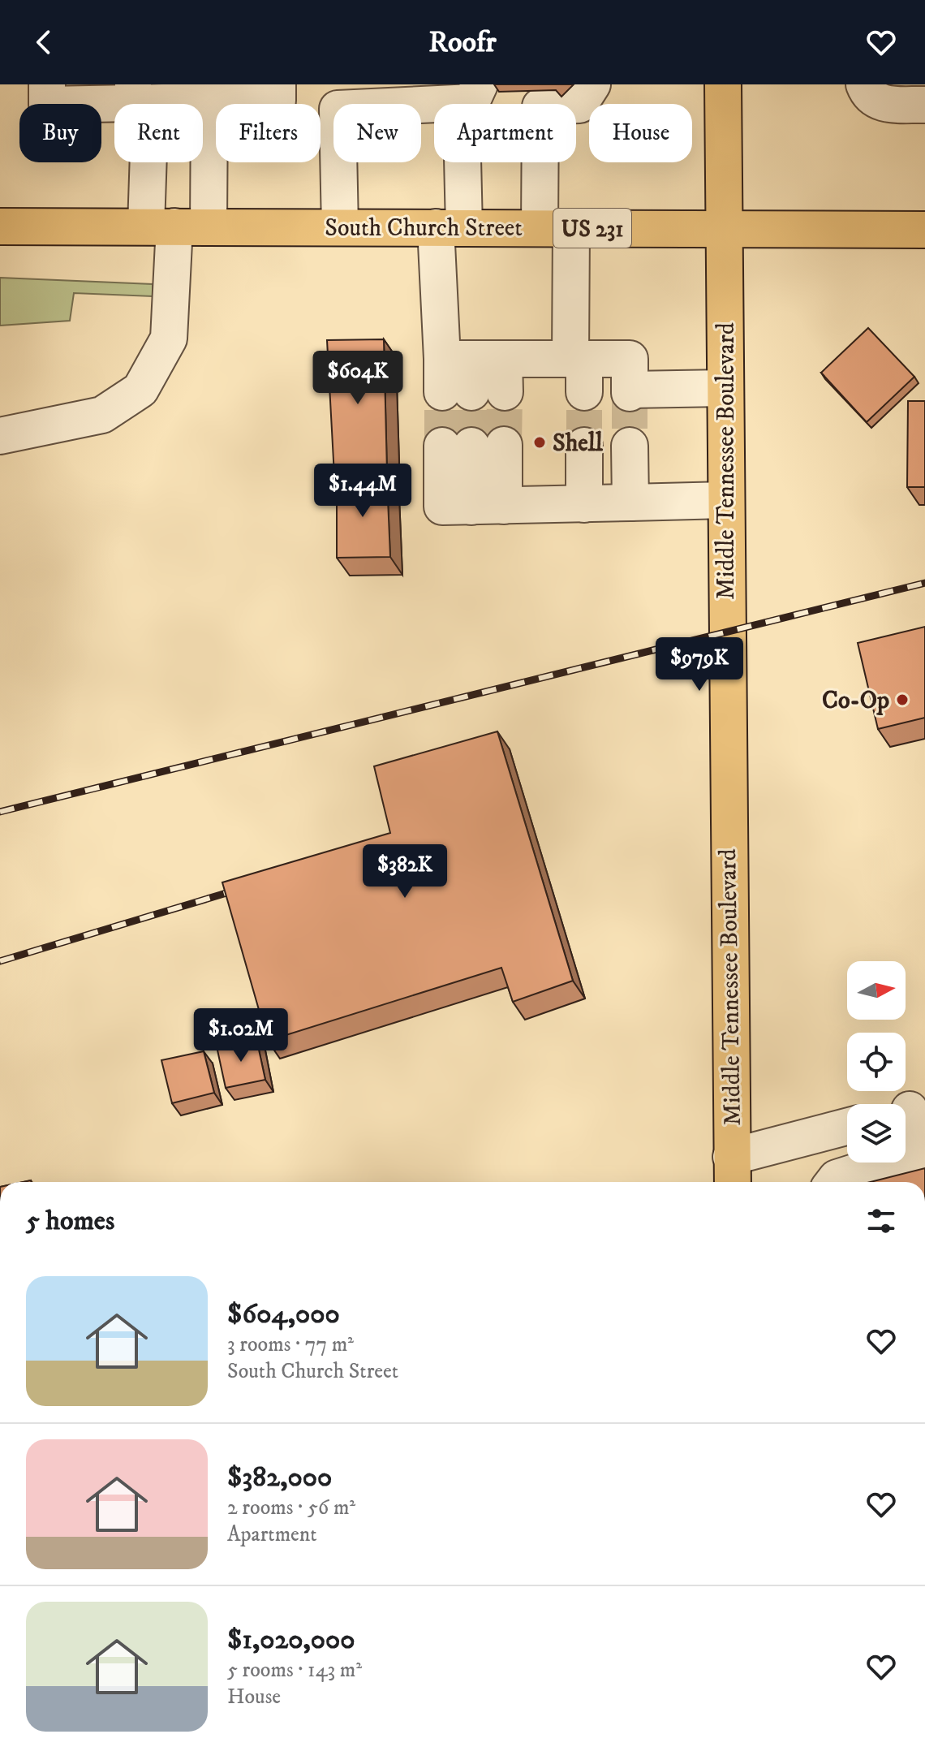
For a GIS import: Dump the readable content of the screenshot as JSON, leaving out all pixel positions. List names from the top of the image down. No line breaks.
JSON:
{"streets":{"main road":["South Church Street","US 231","Middle Tennessee Boulevard"]},"crossings":[["South Church Street","Middle Tennessee Boulevard"]],"places":["Shell","Co-Op"],"north":"right","page":{"header":"Roofr","chip":["Buy","Rent","Filters","New","Apartment","House"],"price":["$604K","$1.44M","$979K","$382K","$1.02M"],"heading":"5 homes","list":[{"name":"$604,000","note":"3 rooms · 77 m² · South Church Street"},{"name":"$382,000","note":"2 rooms · 56 m² · Apartment"},{"name":"$1,020,000","note":"5 rooms · 143 m² · House"}]}}
